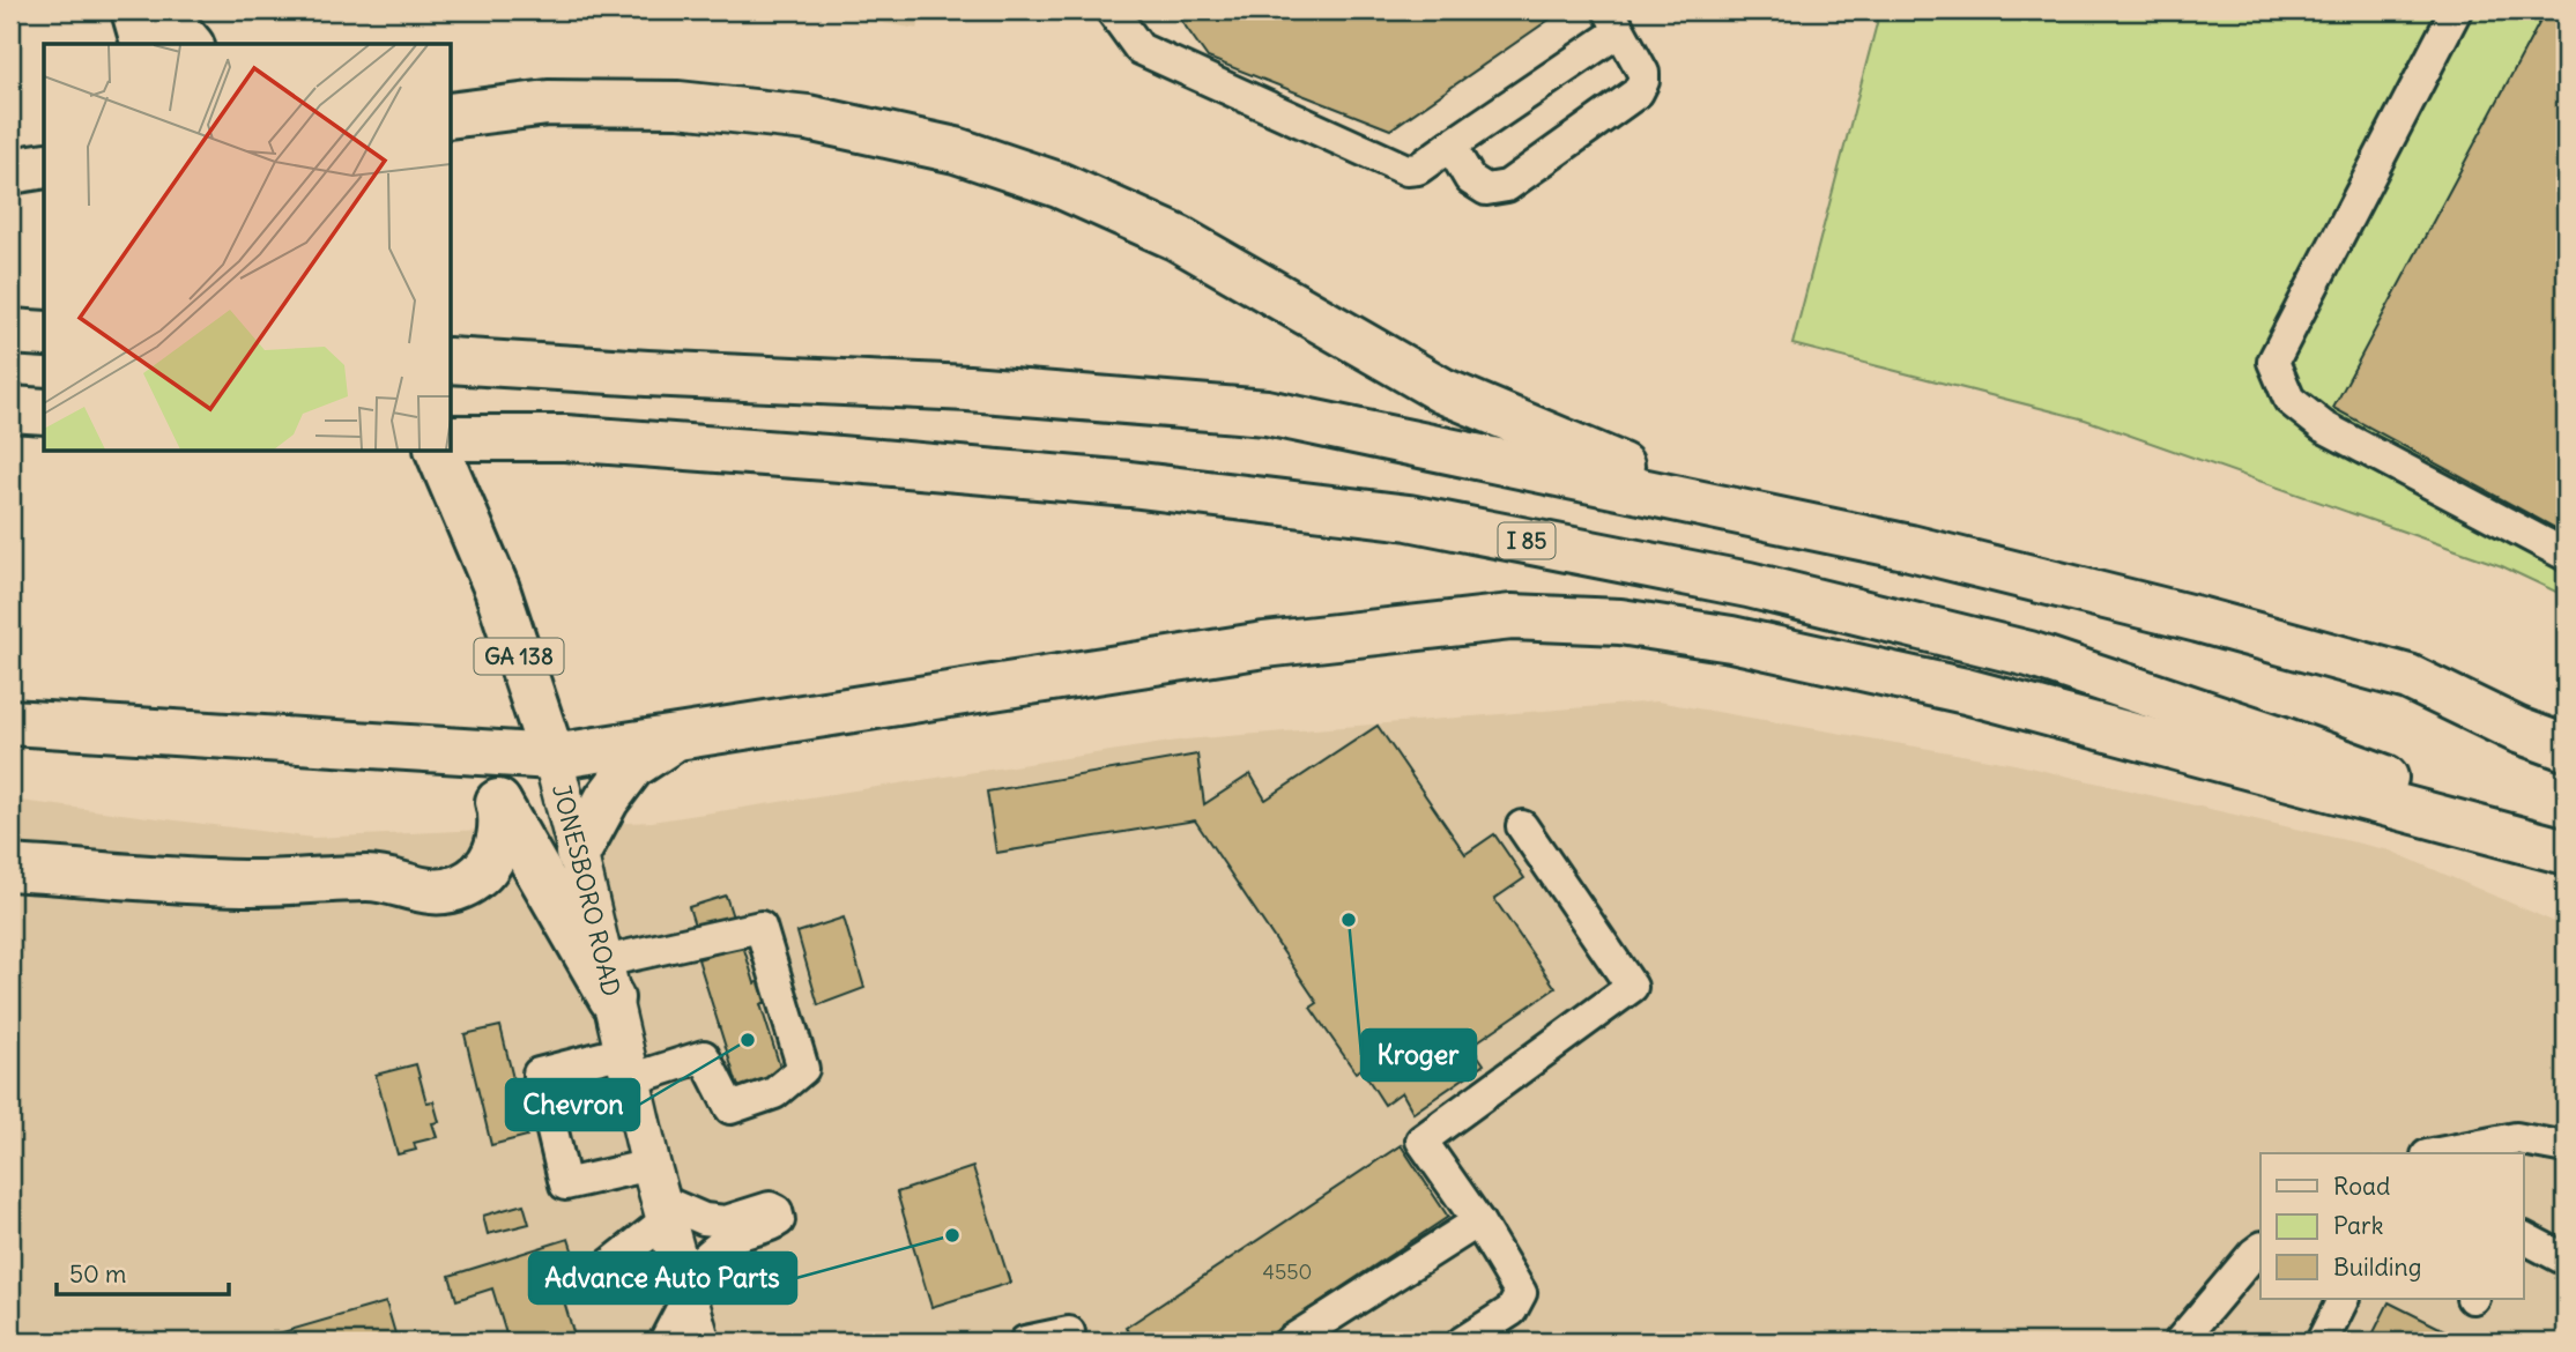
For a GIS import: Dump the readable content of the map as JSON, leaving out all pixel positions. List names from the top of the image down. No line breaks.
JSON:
{"streets":{"highway":["I 85","GA 138","JONESBORO ROAD"]},"places":["Kroger","Chevron","Advance Auto Parts"],"house_numbers":["4550"],"legend":["Road","Park","Building"],"scale_bar":"50 m"}
